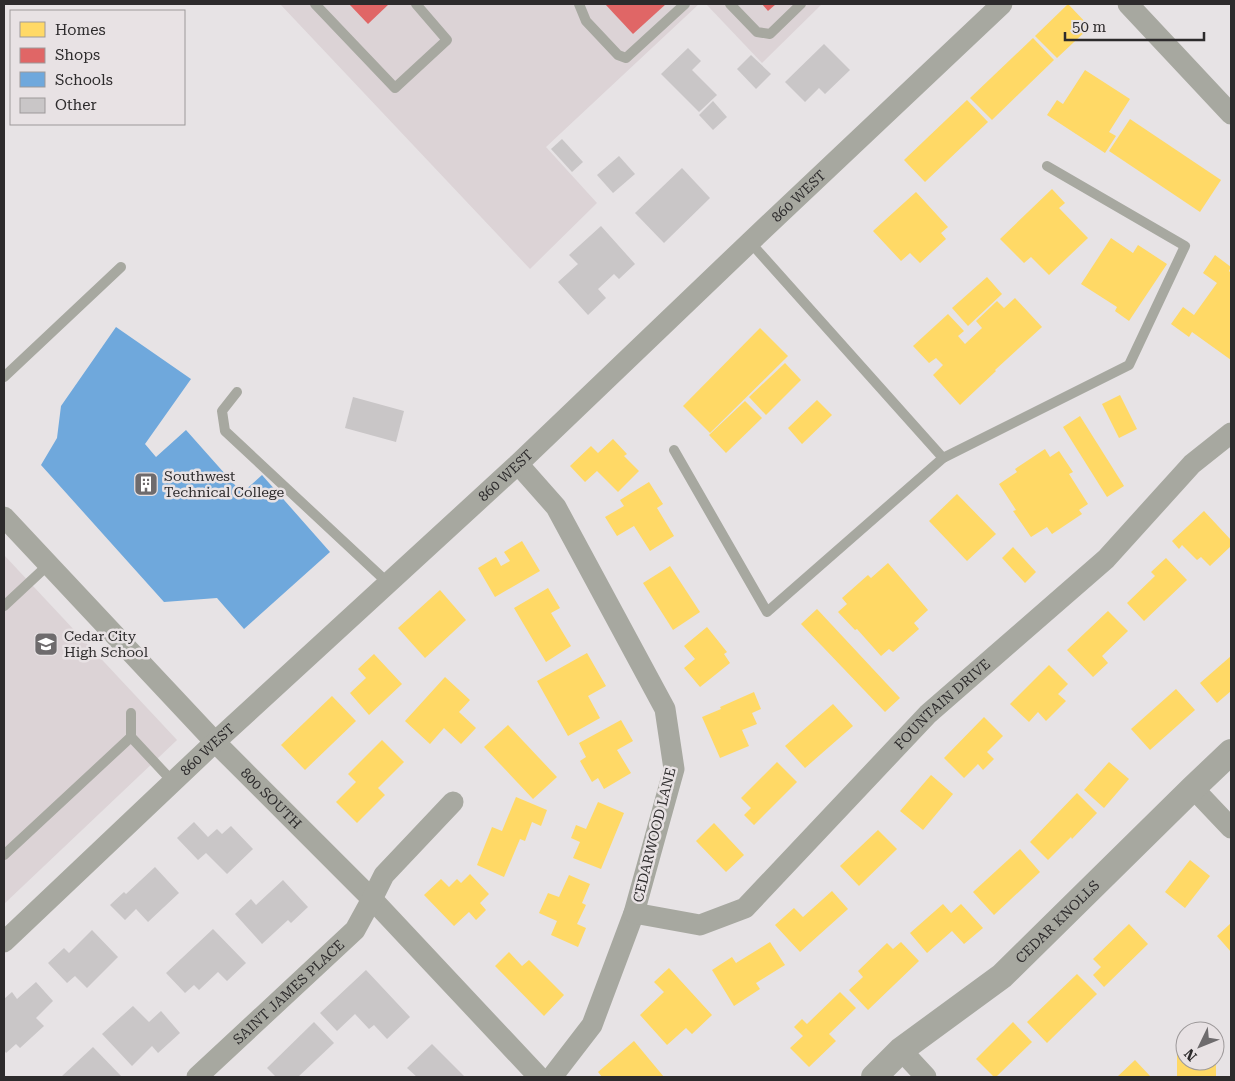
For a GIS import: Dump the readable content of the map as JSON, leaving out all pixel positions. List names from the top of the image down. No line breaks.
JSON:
{"streets":{"street":["860 WEST","FOUNTAIN DRIVE","800 SOUTH","CEDARWOOD LANE","CEDAR KNOLLS","SAINT JAMES PLACE"]},"crossings":[["860 WEST","800 SOUTH"],["860 WEST","CEDARWOOD LANE"],["FOUNTAIN DRIVE","CEDARWOOD LANE"],["800 SOUTH","SAINT JAMES PLACE"]],"places":{"building":["Southwest Technical College"],"school or university":["Cedar City High School"]},"legend":["Homes","Shops","Schools","Other"],"scale_bar":"50 m","north":"bottom left"}
